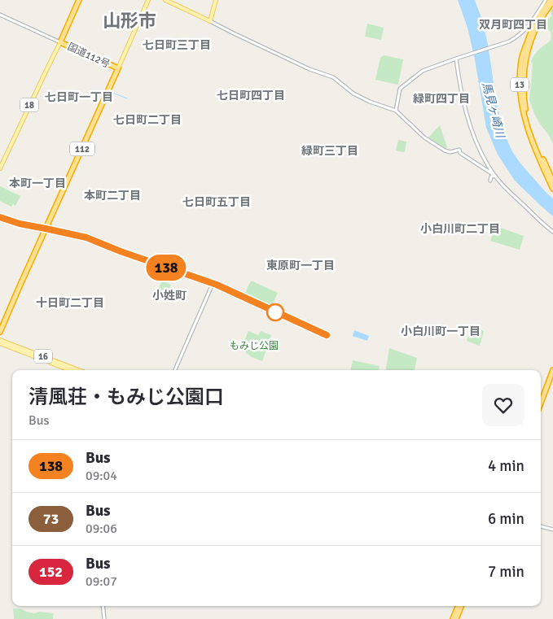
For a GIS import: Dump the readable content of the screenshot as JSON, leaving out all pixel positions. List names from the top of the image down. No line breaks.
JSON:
{"streets":{"highway":["国道112号","13","112"],"main road":["18","16"]},"crossings":[["国道112号","18"]],"districts":["山形市","双月町四丁目","七日町三丁目","七日町四丁目","七日町一丁目","緑町四丁目","七日町二丁目","緑町三丁目","本町一丁目","本町二丁目","七日町五丁目","小白川町二丁目","東原町一丁目","小姓町","十日町二丁目","小白川町一丁目"],"water":["馬見ヶ崎川"],"parks":["もみじ公園"],"lines":["bus line 138"],"page":{"on_map":"138","heading":["清風荘・もみじ公園口","Bus"],"list":[{"mark":"138","name":"Bus","note":"09:04","value":"4 min"},{"mark":"73","name":"Bus","note":"09:06","value":"6 min"},{"mark":"152","name":"Bus","note":"09:07","value":"7 min"}]}}
